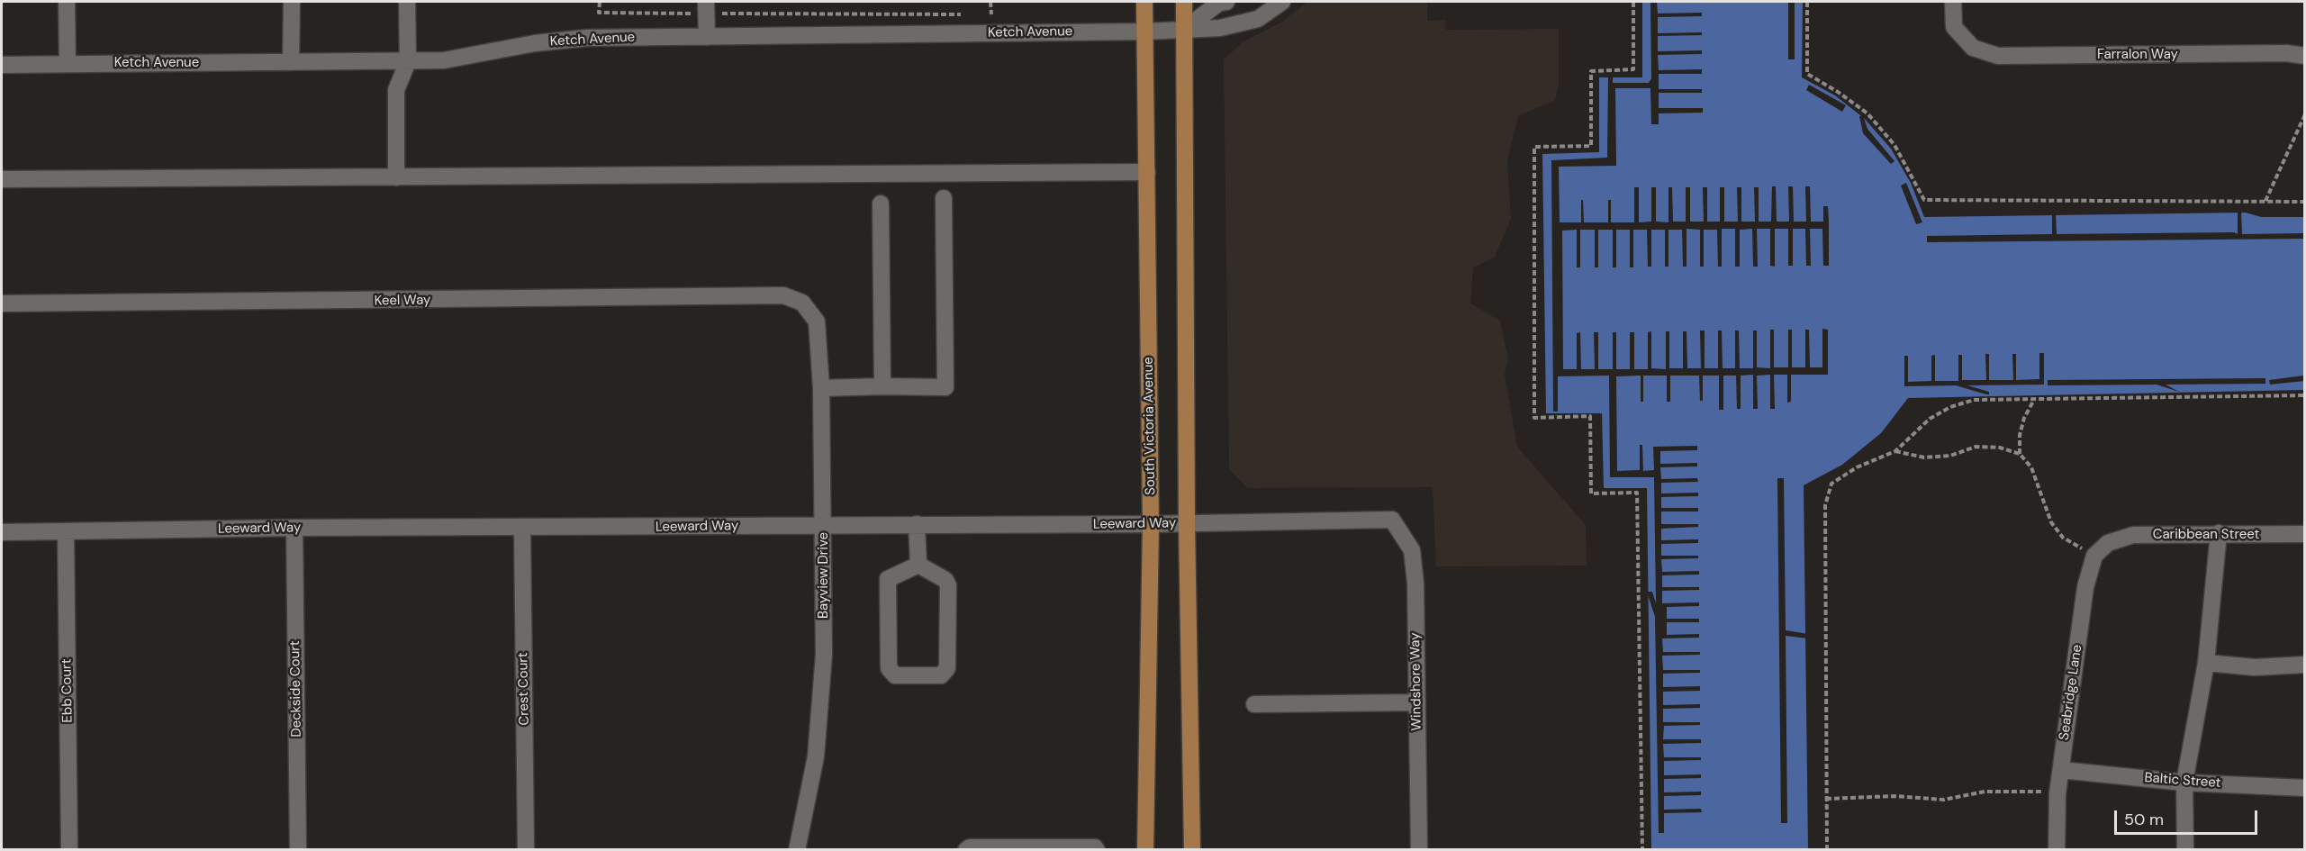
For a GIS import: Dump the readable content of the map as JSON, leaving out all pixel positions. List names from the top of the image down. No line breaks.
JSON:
{"streets":{"main road":["South Victoria Avenue"],"street":["Ketch Avenue","Farralon Way","Keel Way","Leeward Way","Caribbean Street","Bayview Drive","Windshore Way","Deckside Court","Crest Court","Ebb Court","Seabridge Lane","Baltic Street"]},"crossings":[["Ketch Avenue","South Victoria Avenue"],["Keel Way","Bayview Drive"],["South Victoria Avenue","Leeward Way"],["Leeward Way","Bayview Drive"],["Leeward Way","Windshore Way"],["Leeward Way","Deckside Court"],["Leeward Way","Crest Court"],["Leeward Way","Ebb Court"],["Caribbean Street","Seabridge Lane"],["Seabridge Lane","Baltic Street"]],"scale_bar":"50 m"}
